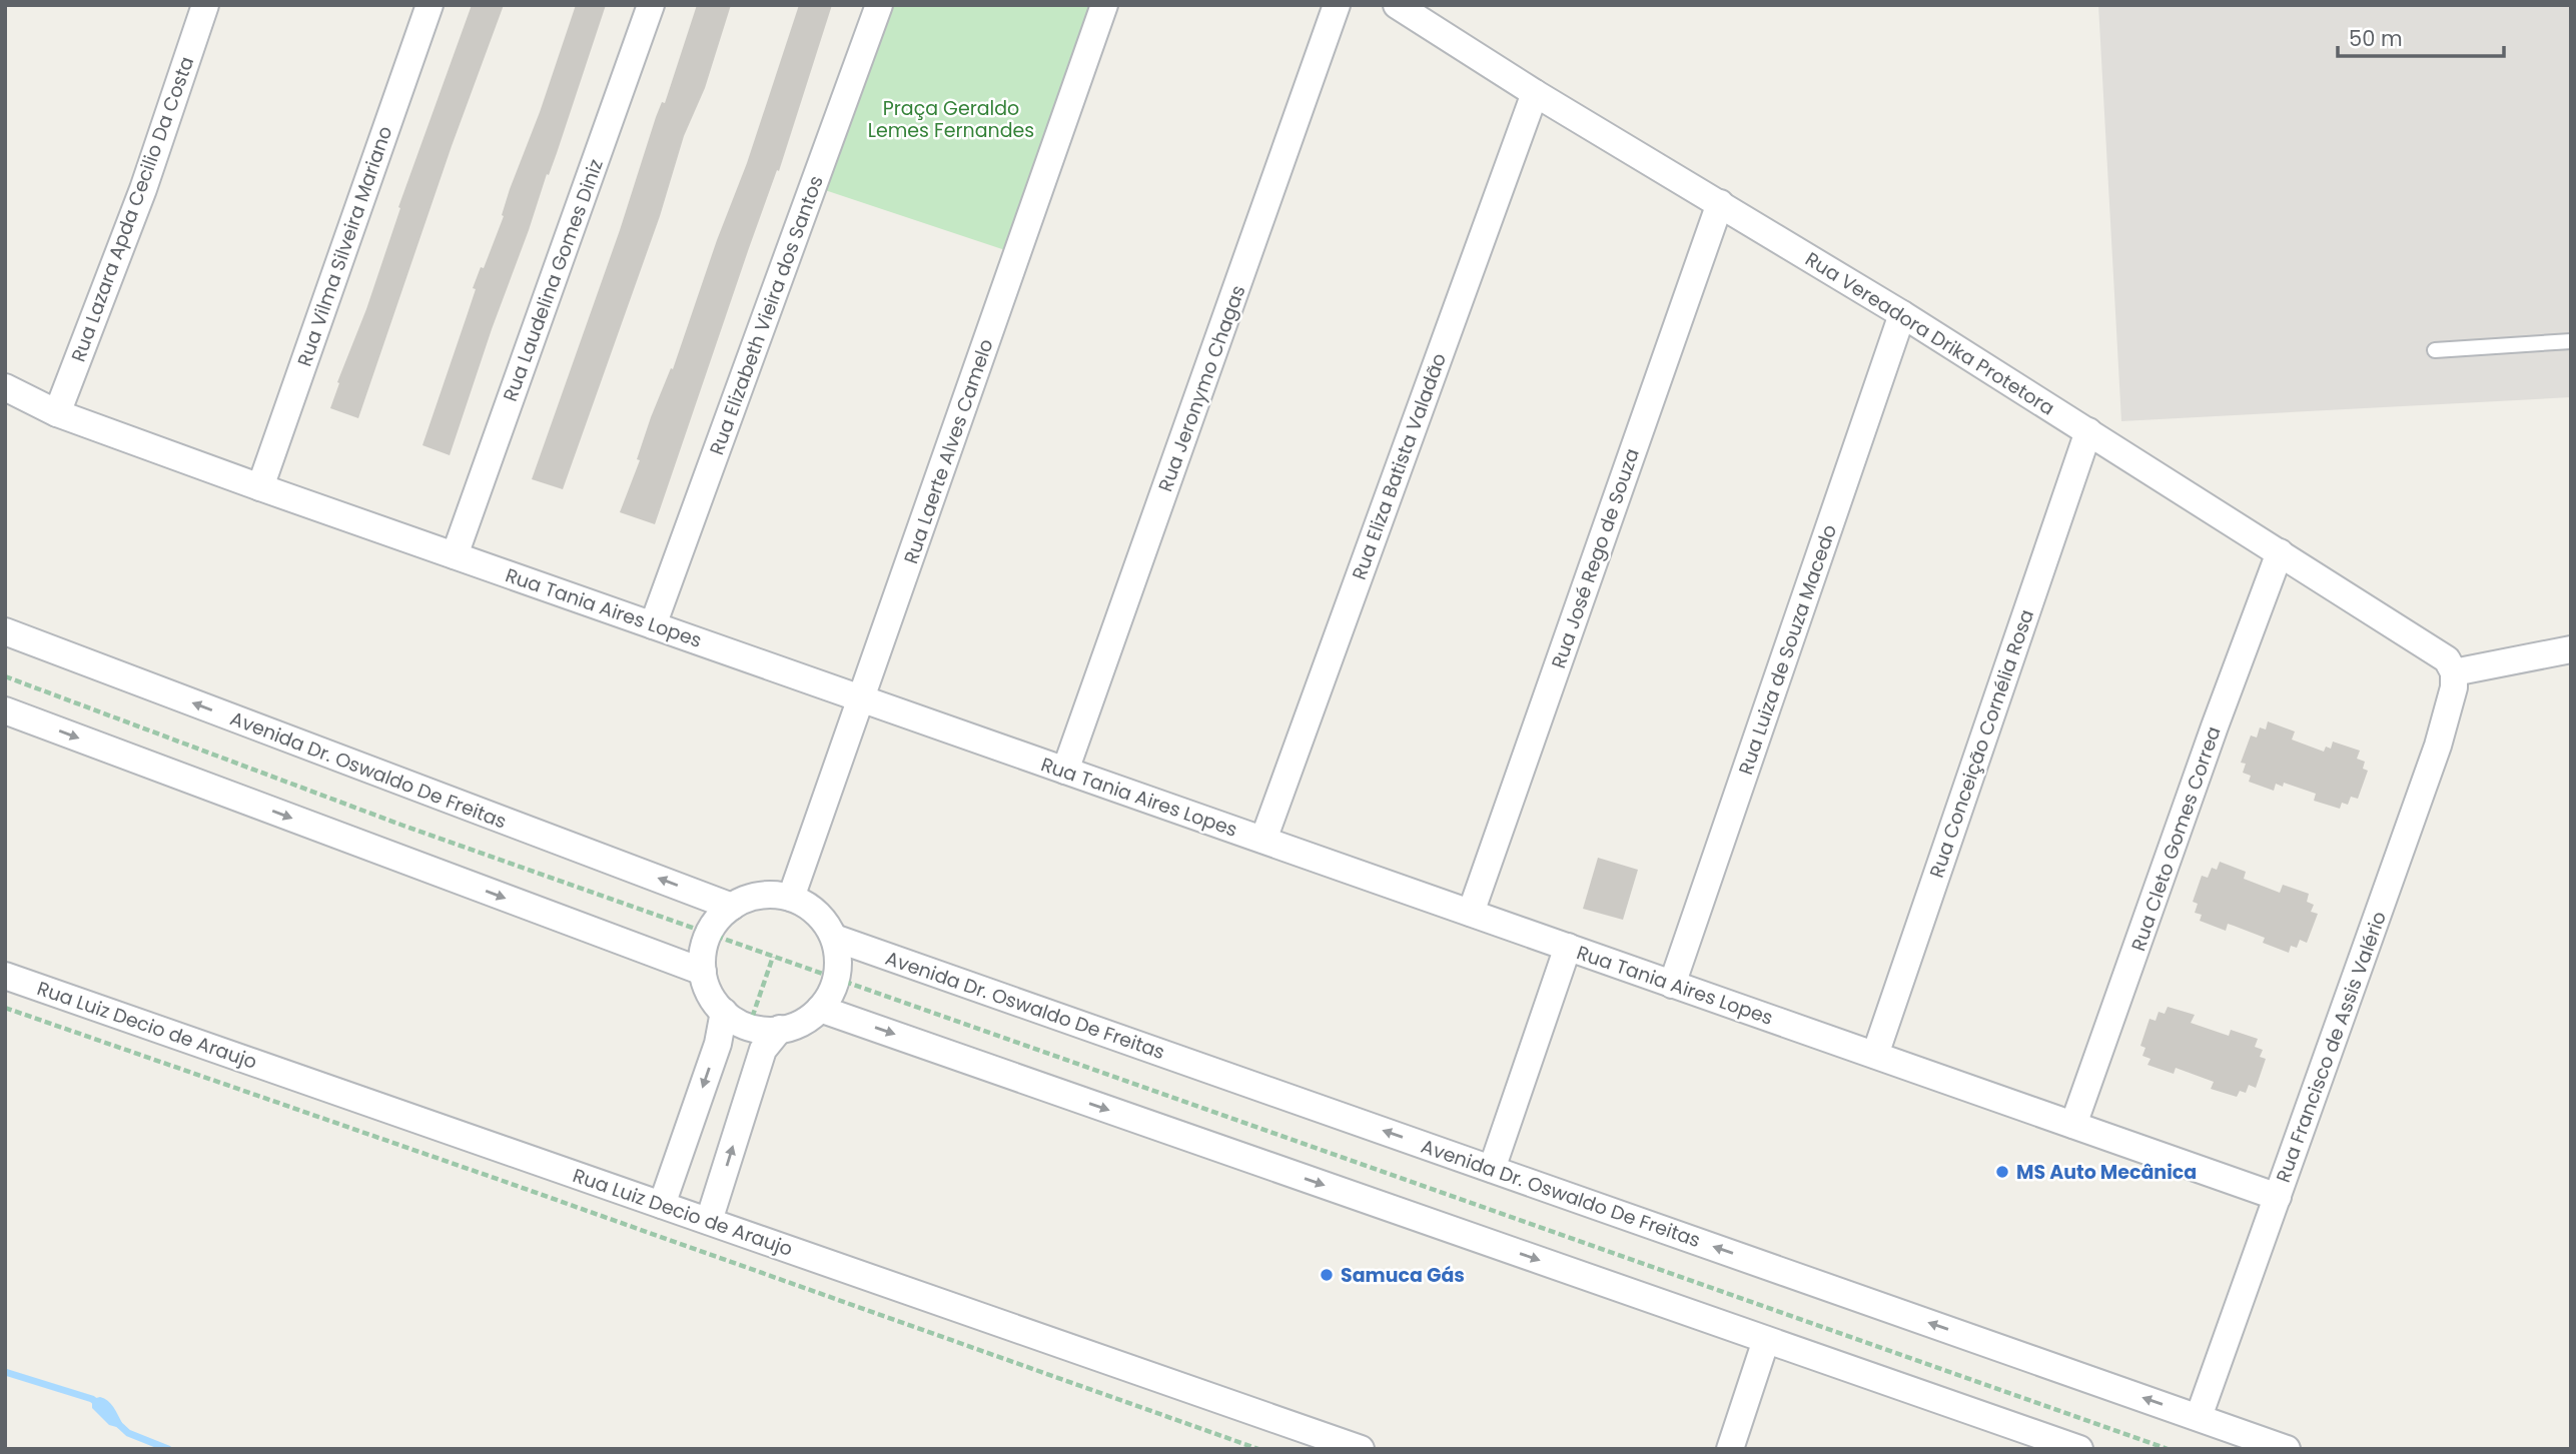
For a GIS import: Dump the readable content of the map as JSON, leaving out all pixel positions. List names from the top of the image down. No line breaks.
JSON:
{"streets":{"street":["Rua Lazara Apda Cecilio Da Costa","Rua Vilma Silveira Mariano","Rua Laudelina Gomes Diniz","Rua Elizabeth Vieira dos Santos","Rua Vereadora Drika Protetora","Rua Jeronymo Chagas","Rua Laerte Alves Camelo","Rua Eliza Batista Valadão","Rua José Rego de Souza","Rua Tania Aires Lopes","Rua Luiza de Souza Macedo","Rua Conceição Cornélia Rosa","Avenida Dr. Oswaldo De Freitas","Rua Cleto Gomes Correa","Rua Luiz Decio de Araujo","Rua Francisco de Assis Valério"]},"crossings":[["Rua Lazara Apda Cecilio Da Costa","Rua Tania Aires Lopes"],["Rua Vilma Silveira Mariano","Rua Tania Aires Lopes"],["Rua Laudelina Gomes Diniz","Rua Tania Aires Lopes"],["Rua Elizabeth Vieira dos Santos","Rua Tania Aires Lopes"],["Rua Vereadora Drika Protetora","Rua Eliza Batista Valadão"],["Rua Vereadora Drika Protetora","Rua José Rego de Souza"],["Rua Vereadora Drika Protetora","Rua Luiza de Souza Macedo"],["Rua Vereadora Drika Protetora","Rua Conceição Cornélia Rosa"],["Rua Vereadora Drika Protetora","Rua Cleto Gomes Correa"],["Rua Vereadora Drika Protetora","Rua Francisco de Assis Valério"],["Rua Jeronymo Chagas","Rua Tania Aires Lopes"],["Rua Laerte Alves Camelo","Rua Tania Aires Lopes"],["Rua Eliza Batista Valadão","Rua Tania Aires Lopes"],["Rua José Rego de Souza","Rua Tania Aires Lopes"],["Rua Tania Aires Lopes","Rua Luiza de Souza Macedo"],["Rua Tania Aires Lopes","Rua Conceição Cornélia Rosa"],["Rua Tania Aires Lopes","Rua Cleto Gomes Correa"],["Rua Tania Aires Lopes","Rua Francisco de Assis Valério"],["Avenida Dr. Oswaldo De Freitas","Rua Francisco de Assis Valério"]],"parks":["Praça Geraldo Lemes Fernandes"],"places":["MS Auto Mecânica","Samuca Gás"],"scale_bar":"50 m"}
